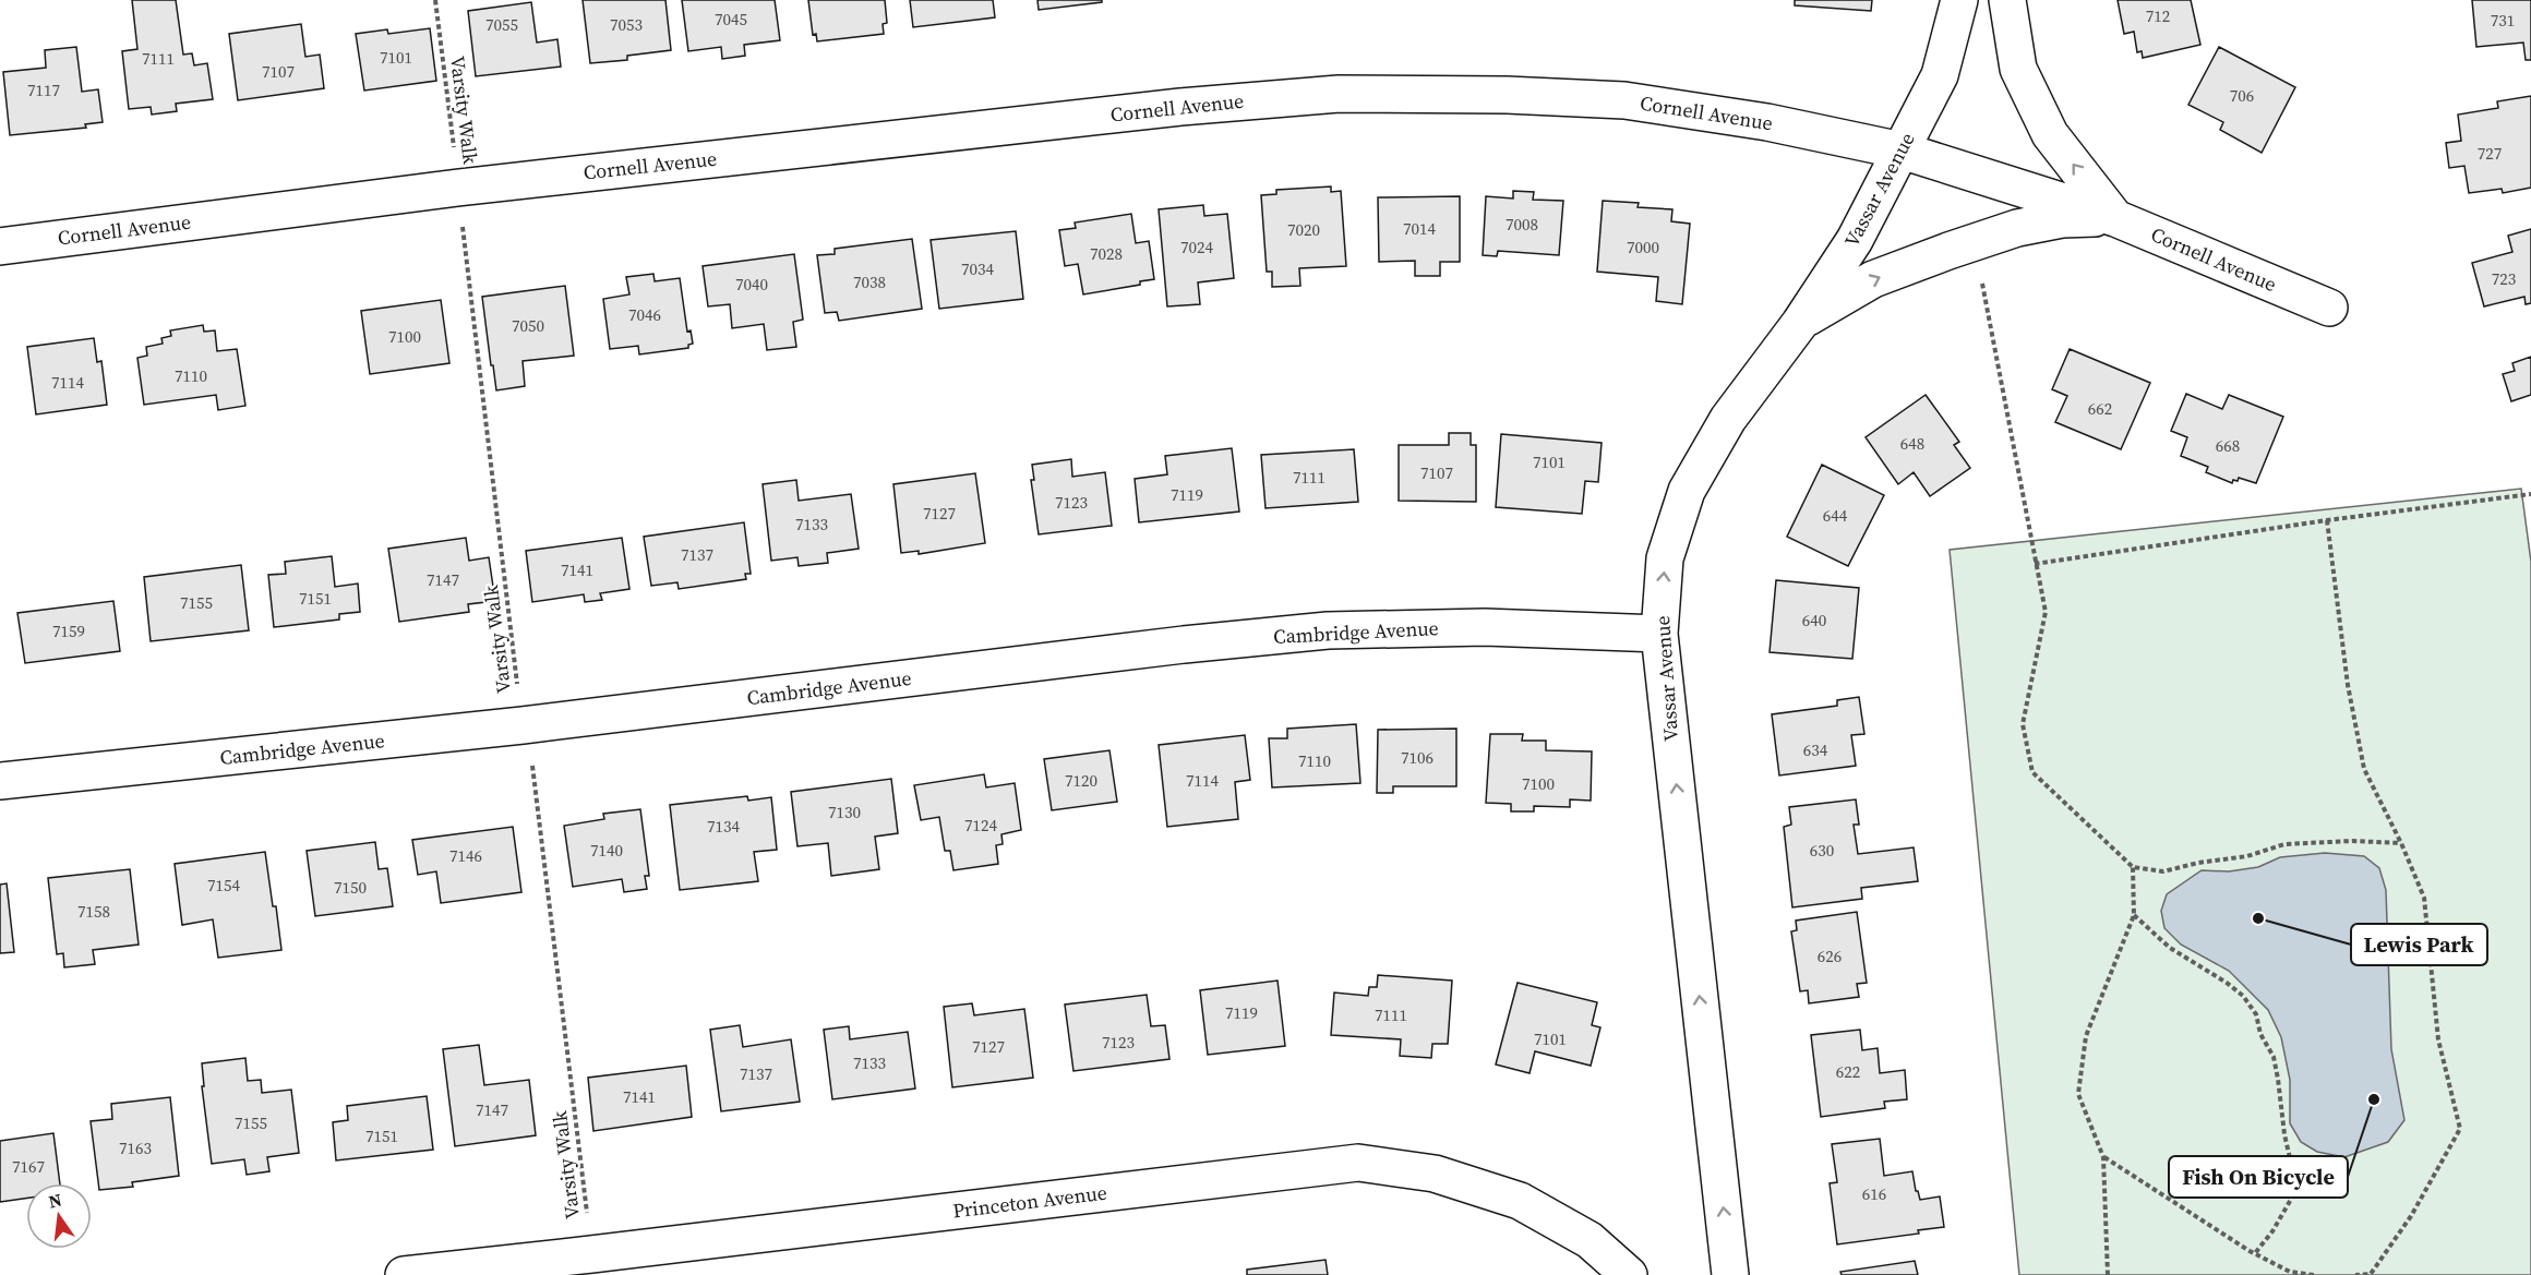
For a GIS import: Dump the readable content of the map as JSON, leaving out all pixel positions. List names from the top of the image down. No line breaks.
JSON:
{"streets":{"street":["Cornell Avenue","Vassar Avenue","Cambridge Avenue","Princeton Avenue"],"path":["Varsity Walk"]},"crossings":[["Cornell Avenue","Varsity Walk"],["Cornell Avenue","Vassar Avenue"],["Varsity Walk","Cambridge Avenue"],["Varsity Walk","Princeton Avenue"],["Vassar Avenue","Cambridge Avenue"]],"one_way":["Vassar Avenue"],"places":["Lewis Park","Fish On Bicycle"],"house_numbers":["712","7045","731","7055","7053","7101","7111","7107","7117","706","727","7008","7014","7020","7024","7000","7028","7034","723","7038","7040","7046","7050","7100","7110","7114","662","648","668","7101","7107","7111","7119","7123","7127","644","7133","7137","7141","7147","7151","7155","640","7159","634","7106","7110","7120","7114","7100","7130","7124","7134","7140","630","7146","7154","7150","7158","626","7119","7111","7101","7123","7127","7133","622","7137","7141","7147","7155","7151","7163","7167","616"],"north":"top"}
